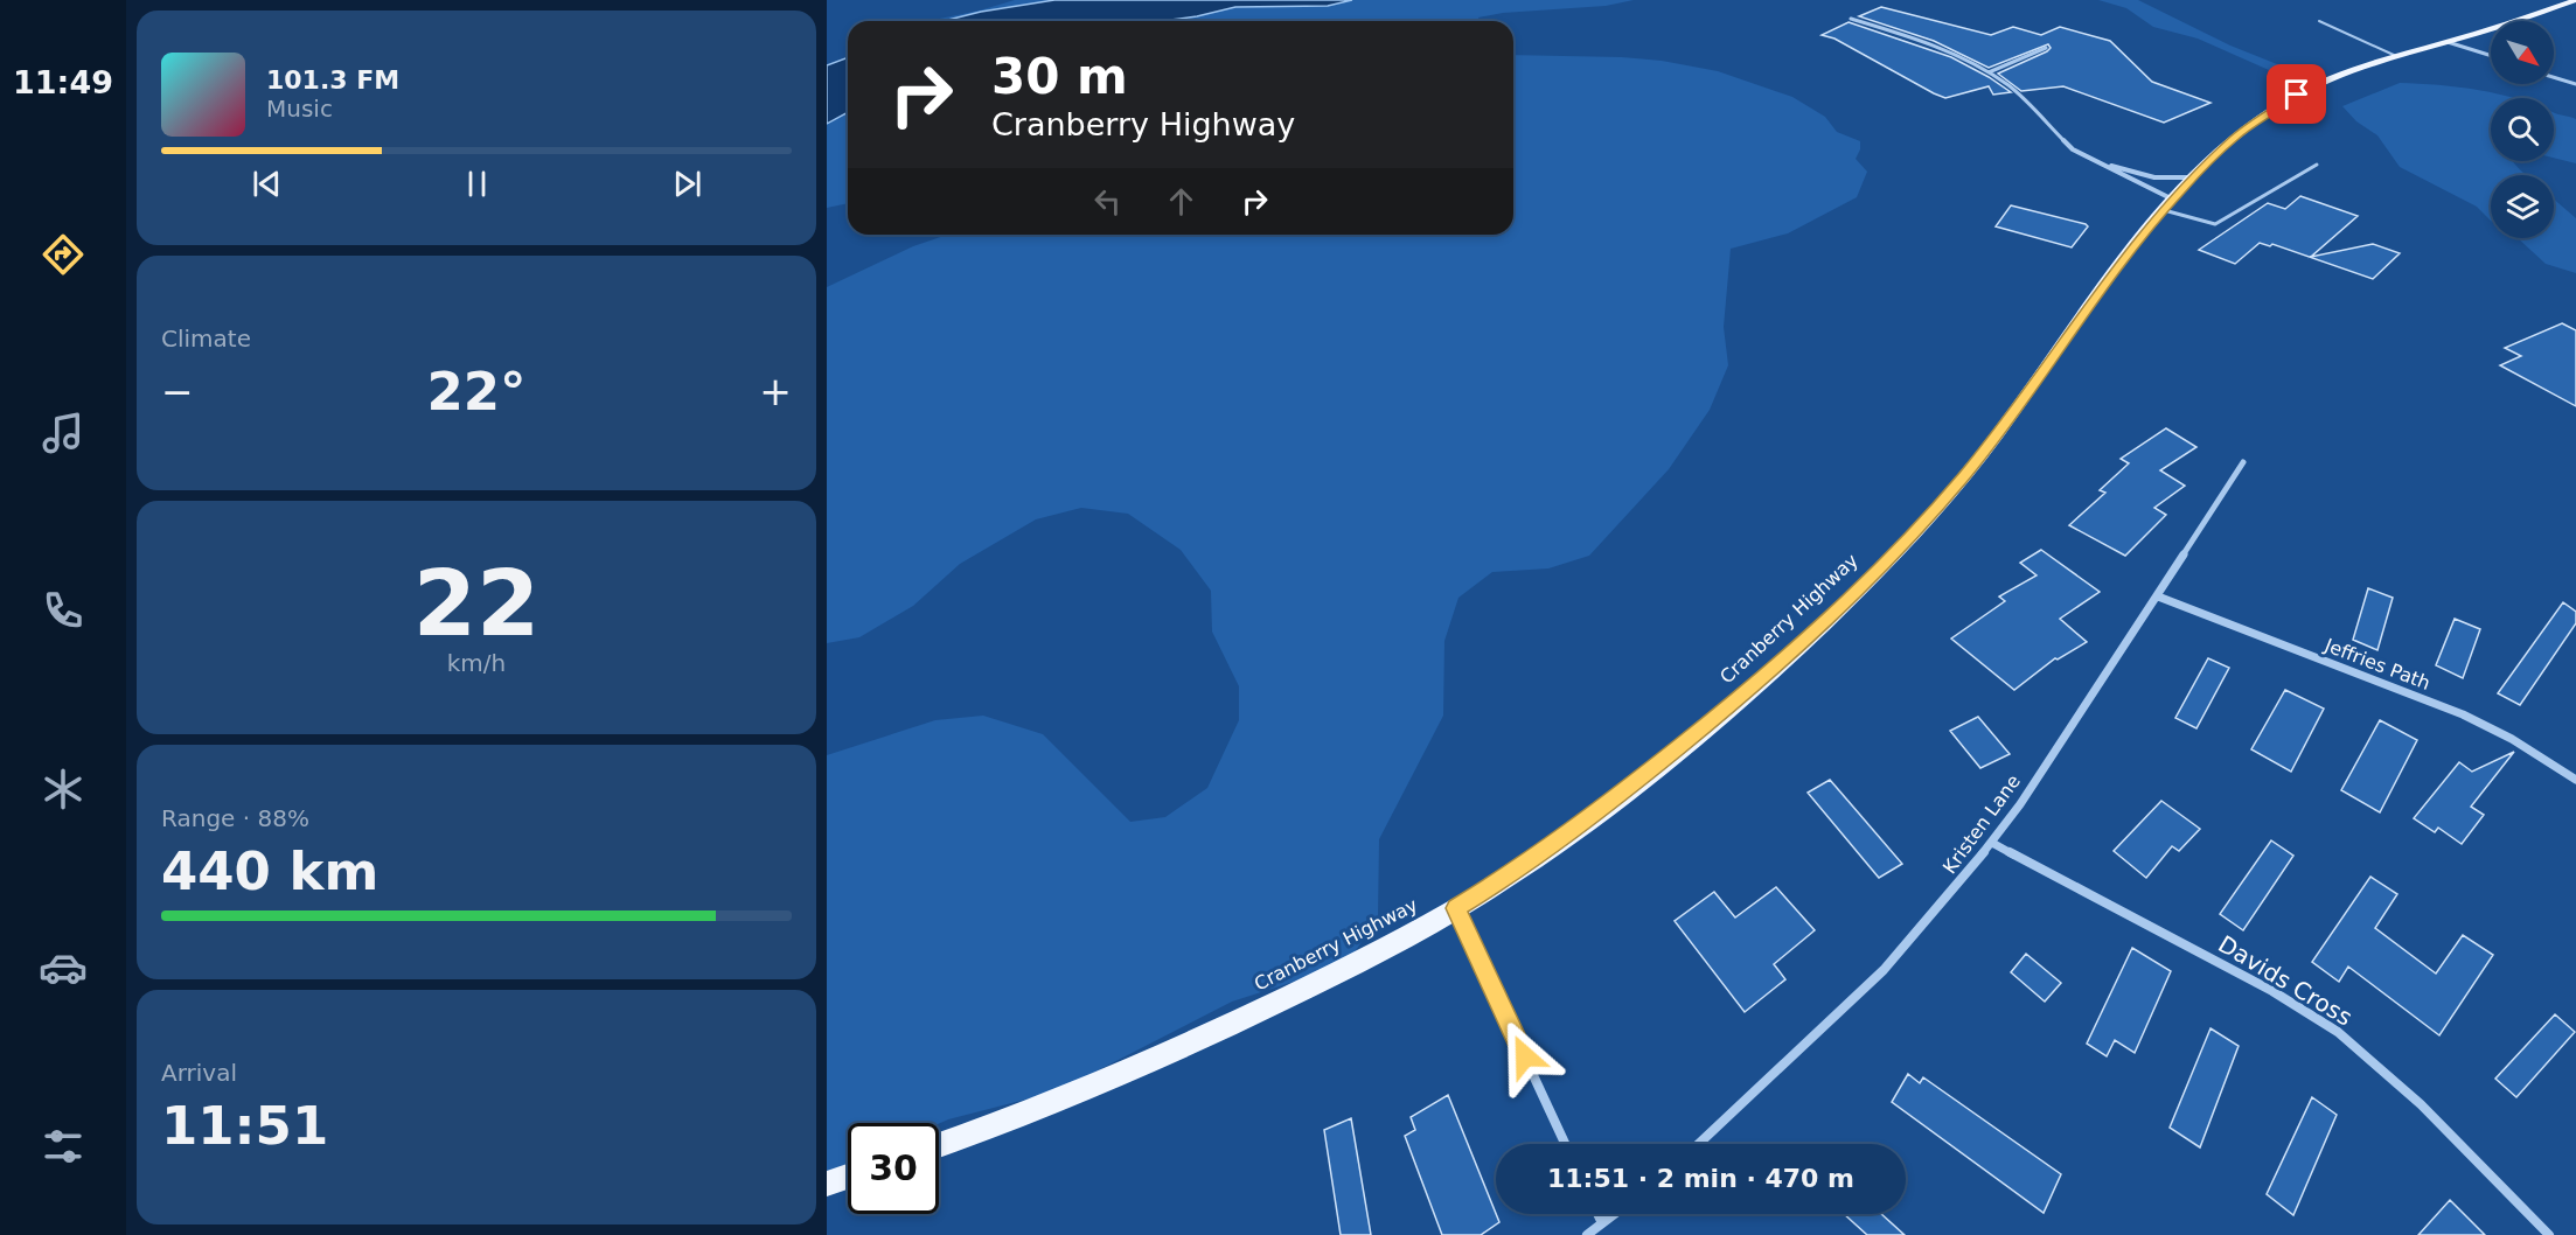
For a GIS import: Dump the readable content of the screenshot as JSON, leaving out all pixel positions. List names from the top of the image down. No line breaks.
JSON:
{"streets":{"main road":["Cranberry Highway"],"street":["Jeffries Path","Kristen Lane","Davids Cross"]},"crossings":[["Jeffries Path","Kristen Lane"],["Kristen Lane","Davids Cross"]],"north":"bottom right","page":{"tabs":"11:49","turn":["30 m","Cranberry Highway"],"song":["101.3 FM","Music"],"tile":["Climate",["22","km/h"],["Range · 88%","440 km"],["Arrival","11:51"]],"heat":["−","22°","+"],"limit":"30","trip":"11:51 · 2 min · 470 m"}}
